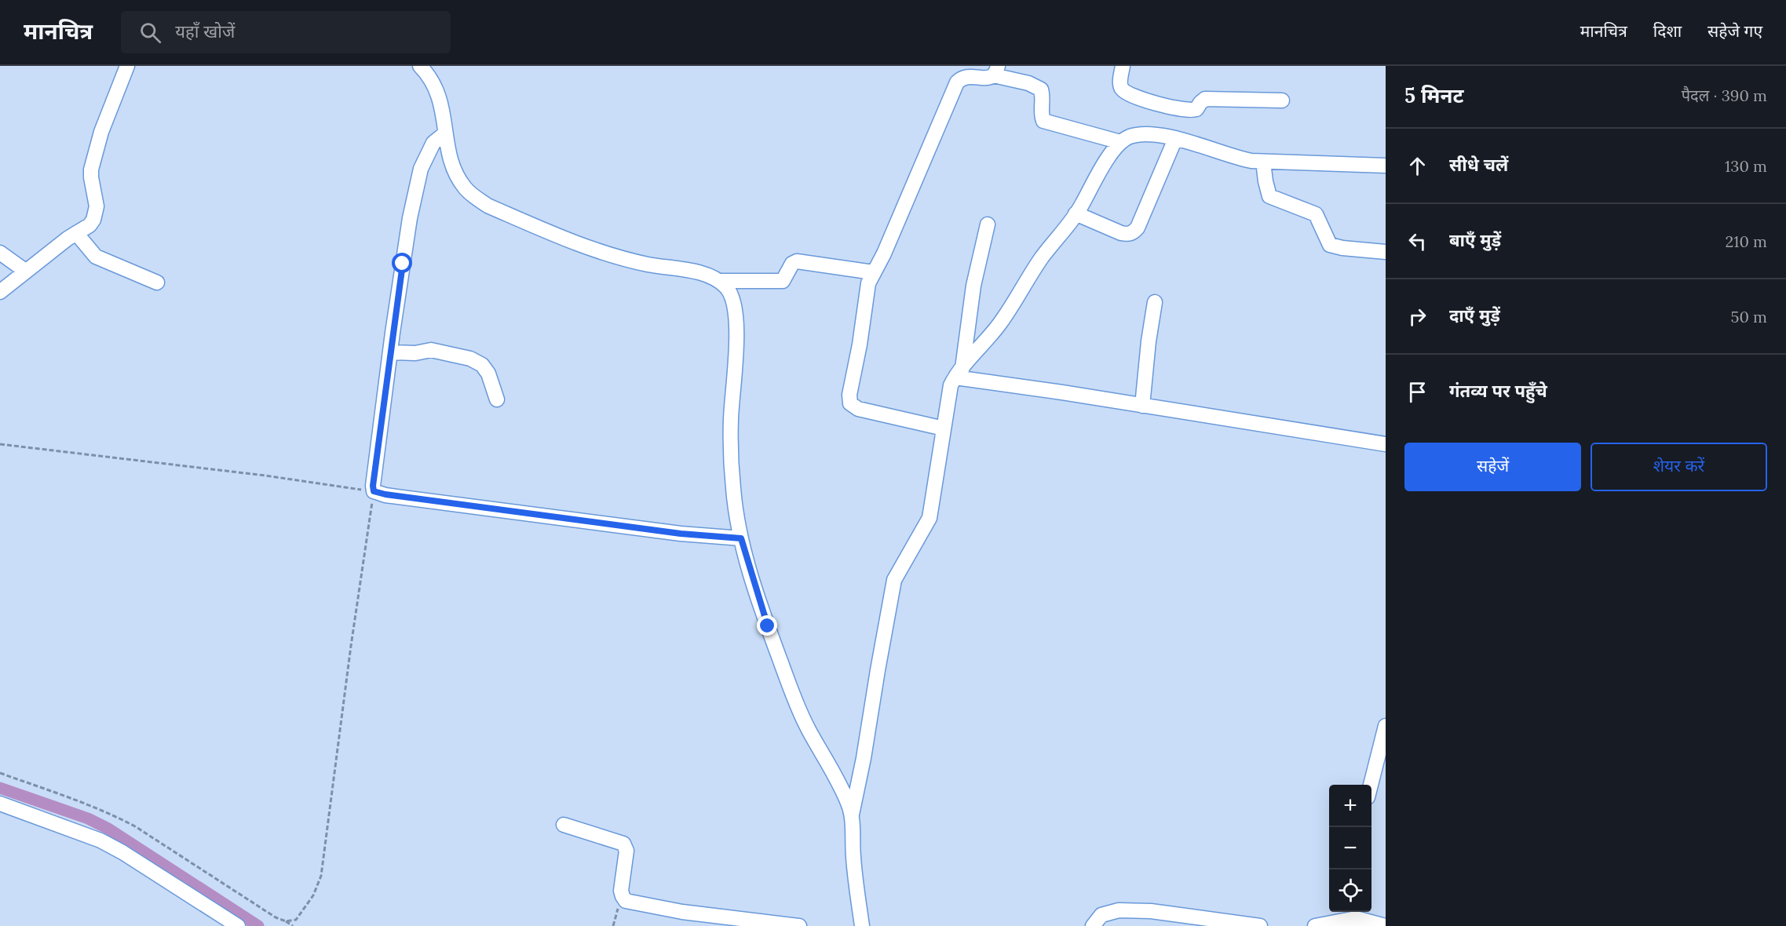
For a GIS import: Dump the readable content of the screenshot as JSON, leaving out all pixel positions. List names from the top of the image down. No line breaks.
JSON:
{"page":{"header":"मानचित्र","search":"यहाँ खोजें","nav":["मानचित्र","दिशा","सहेजे गए"],"heading":["5 मिनट","पैदल · 390 m"],"list":[["सीधे चलें","130 m"],["बाएँ मुड़ें","210 m"],["दाएँ मुड़ें","50 m"],"गंतव्य पर पहुँचे"],"buttons":["सहेजें","शेयर करें"],"map_buttons":["+","−"]}}
